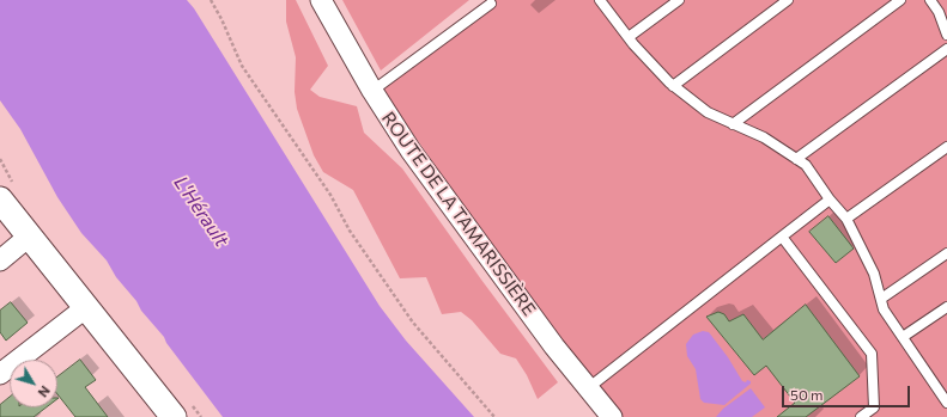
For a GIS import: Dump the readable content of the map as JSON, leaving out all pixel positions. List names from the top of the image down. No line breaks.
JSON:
{"streets":{"street":["ROUTE DE LA TAMARISSIÈRE"]},"water":["L'Hérault"],"scale_bar":"50 m","north":"bottom right"}
